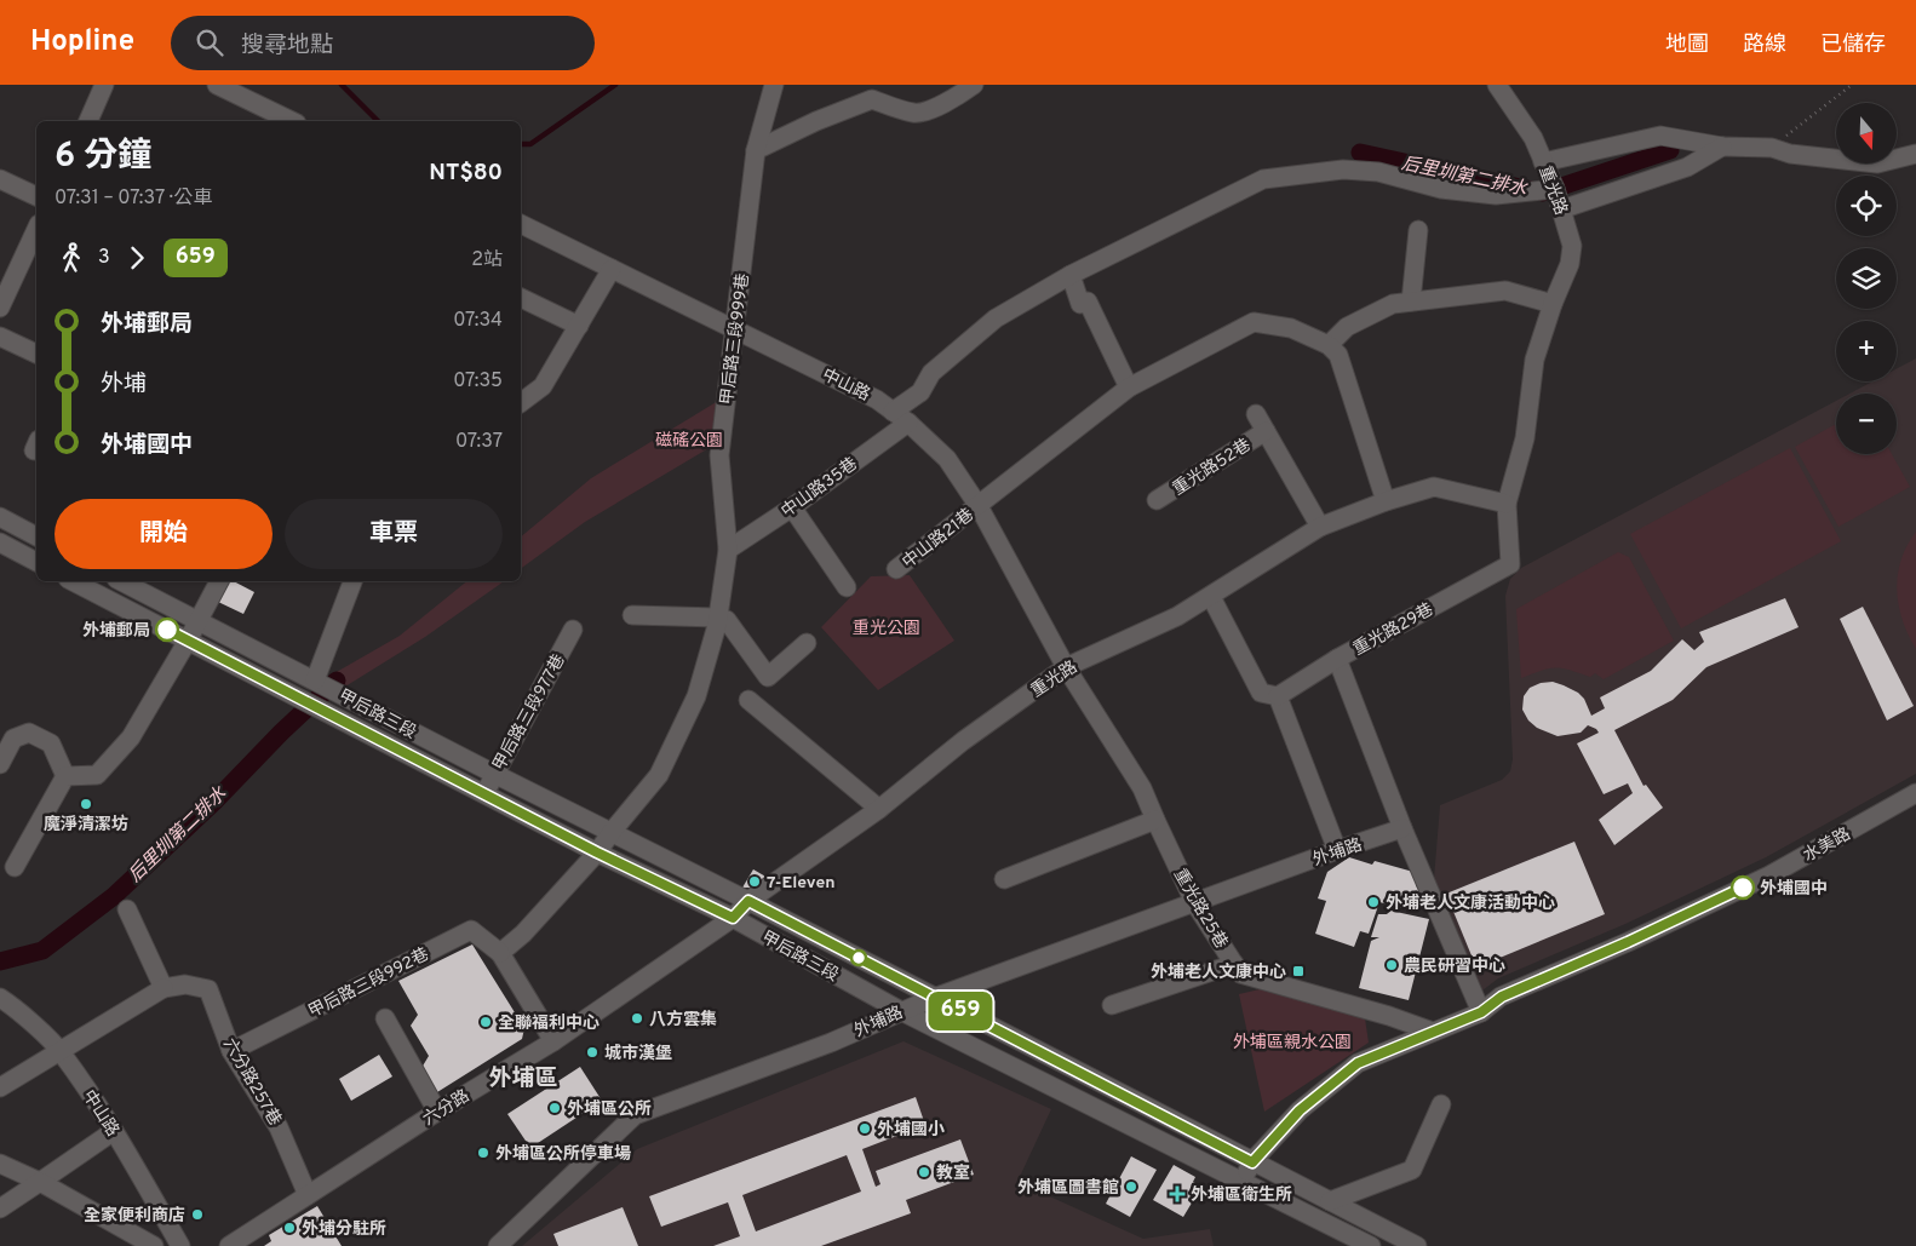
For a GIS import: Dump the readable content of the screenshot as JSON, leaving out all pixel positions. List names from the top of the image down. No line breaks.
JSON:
{"streets":{"street":["重光路","甲后路三段999巷","中山路","重光路52巷","中山路35巷","中山路21巷","重光路29巷","甲后路三段977巷","甲后路三段","水美路","外埔路","重光路25巷","甲后路三段992巷","六分路257巷","六分路"]},"crossings":[["重光路","中山路"],["重光路","重光路52巷"],["重光路","重光路29巷"],["重光路","甲后路三段"],["重光路","重光路25巷"],["重光路","六分路"],["甲后路三段999巷","中山路"],["甲后路三段999巷","中山路35巷"],["甲后路三段999巷","甲后路三段"],["中山路","中山路35巷"],["中山路","中山路21巷"],["中山路","重光路25巷"],["甲后路三段977巷","甲后路三段"],["甲后路三段","水美路"],["甲后路三段","外埔路"],["甲后路三段","六分路"],["水美路","重光路25巷"],["外埔路","重光路25巷"],["甲后路三段992巷","六分路257巷"],["甲后路三段992巷","六分路"],["六分路257巷","六分路"]],"districts":["外埔區"],"water":["后里圳第二排水"],"parks":["磁磘公園","重光公園","外埔區親水公園"],"places":{"other":["外埔郵局","魔淨清潔坊","7-Eleven","外埔國中","外埔老人文康活動中心","農民研習中心","八方雲集","全聯福利中心","城市漢堡","外埔區公所","外埔國小","外埔區公所停車場","教室","外埔區圖書館","全家便利商店","外埔分駐所"],"transit":["外埔老人文康中心"],"health":["外埔區衛生所"]},"lines":["bus line 659"],"north":"bottom","page":{"header":"Hopline","search":"搜尋地點","nav":["地圖","路線","已儲存"],"on_map":"659","map_buttons":["+","−"],"heading":["6 分鐘","07:31 – 07:37 · 公車","NT$80"],"legs":["3","659","2站"],"list":[{"name":"外埔郵局","value":"07:34"},{"name":"外埔","value":"07:35"},{"name":"外埔國中","value":"07:37"}],"buttons":["開始","車票"]}}
